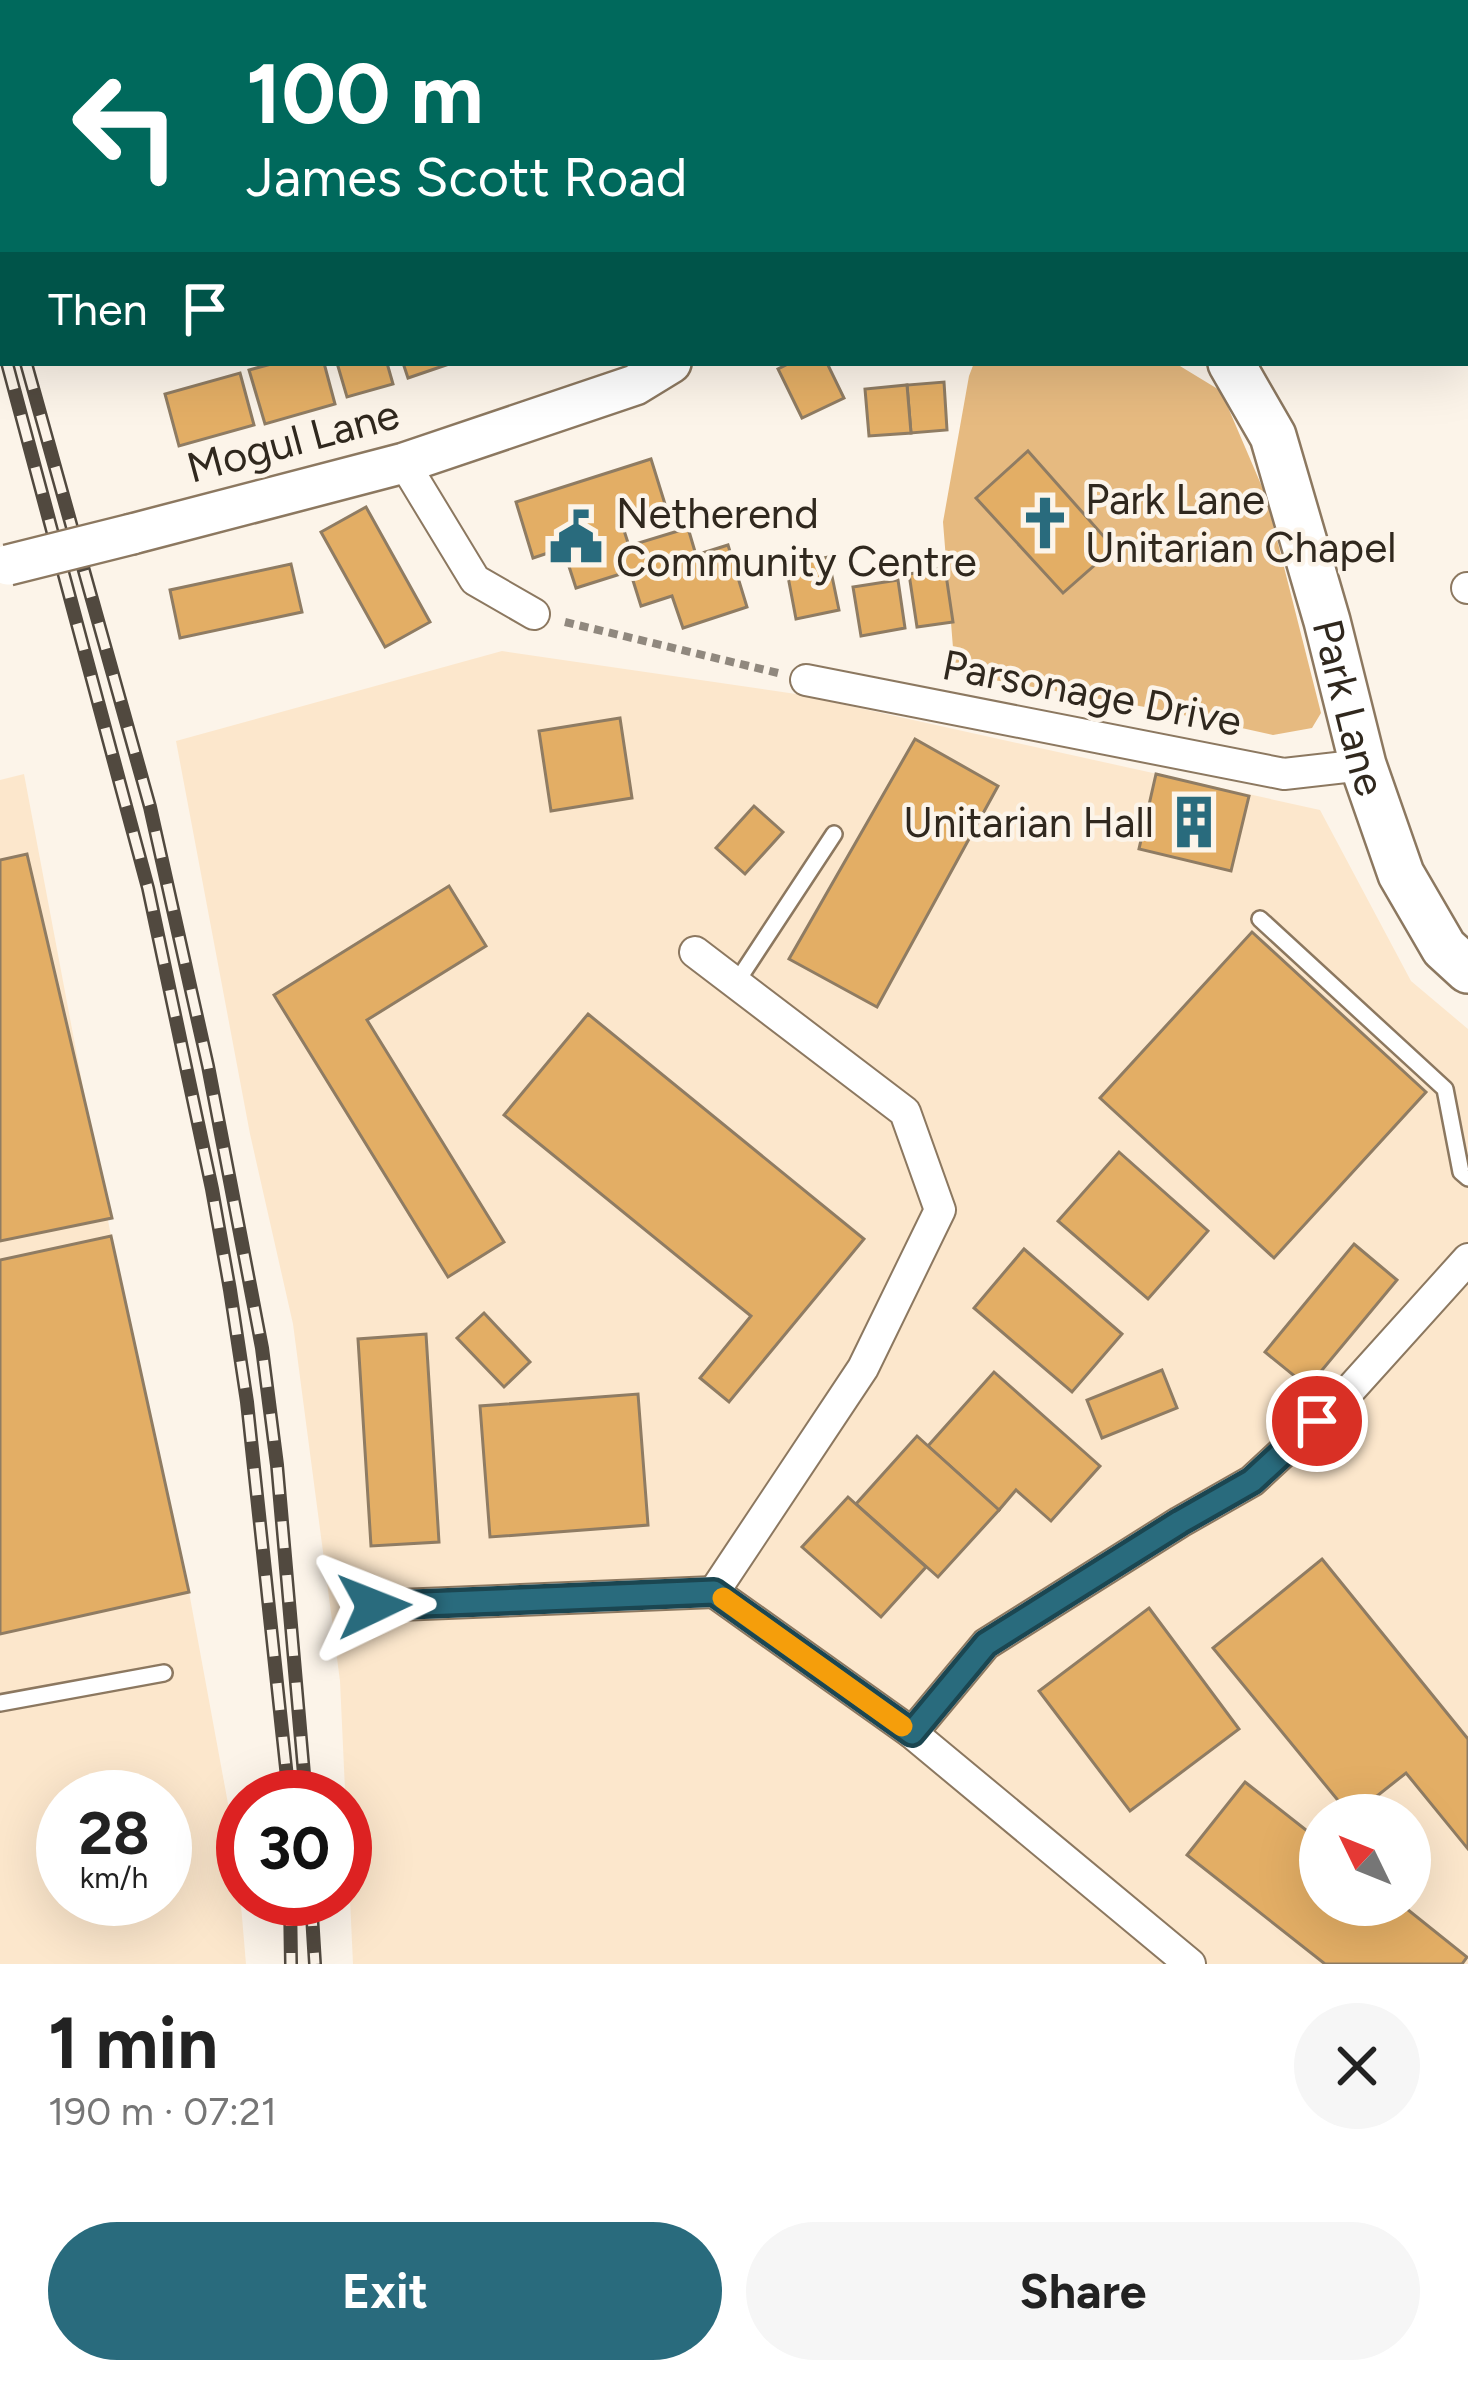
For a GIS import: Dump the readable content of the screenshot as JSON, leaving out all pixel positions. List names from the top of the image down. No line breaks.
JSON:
{"streets":{"main road":["Park Lane"],"street":["Mogul Lane","Parsonage Drive"]},"crossings":[["Parsonage Drive","Park Lane"]],"places":{"church":["Park Lane Unitarian Chapel"],"public building":["Netherend Community Centre"],"building":["Unitarian Hall"]},"north":"top left","page":{"turn":["100 m","James Scott Road"],"then":"Then","speed":"28 km/h","limit":"30","heading":["1 min","190 m · 07:21"],"buttons":["Exit","Share"]}}
